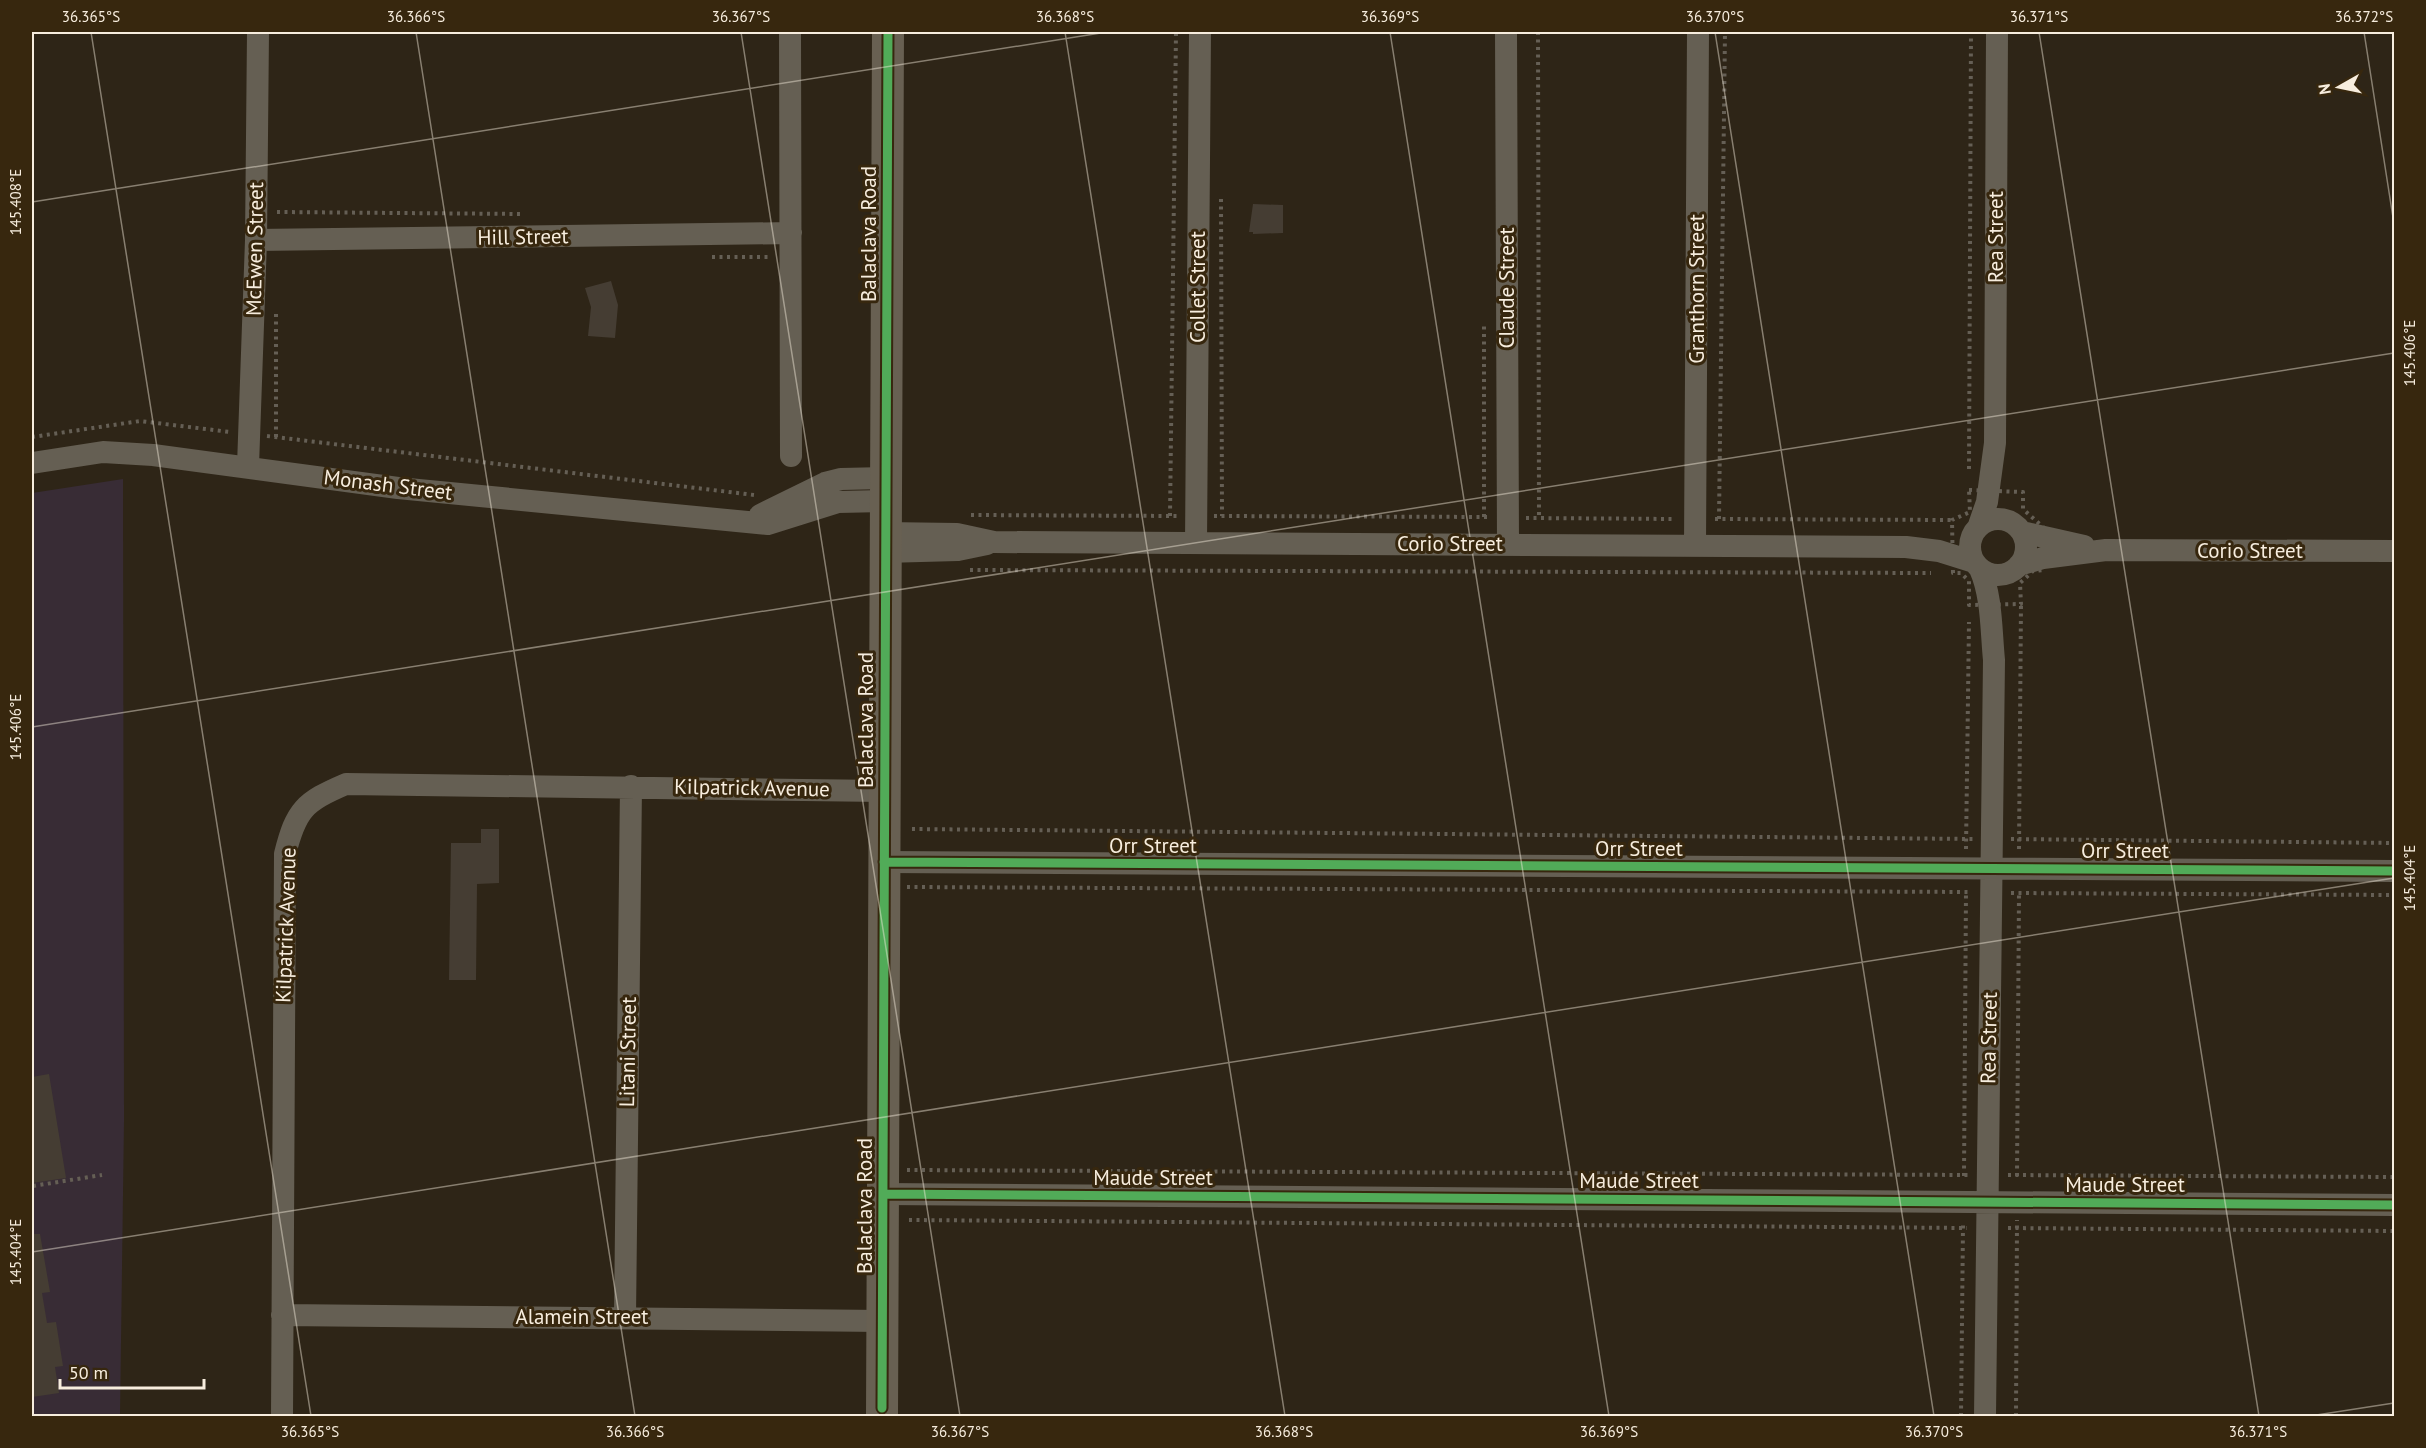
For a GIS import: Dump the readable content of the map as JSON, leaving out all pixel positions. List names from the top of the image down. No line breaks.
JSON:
{"streets":{"main road":["Balaclava Road"],"street":["Hill Street","Rea Street","McEwen Street","Collet Street","Claude Street","Granthorn Street","Monash Street","Corio Street","Kilpatrick Avenue","Orr Street","Litani Street","Maude Street","Alamein Street"]},"crossings":[["Balaclava Road","Monash Street"],["Balaclava Road","Corio Street"],["Balaclava Road","Kilpatrick Avenue"],["Balaclava Road","Orr Street"],["Balaclava Road","Maude Street"],["Balaclava Road","Alamein Street"],["Hill Street","McEwen Street"],["Rea Street","Corio Street"],["Rea Street","Orr Street"],["Rea Street","Maude Street"],["McEwen Street","Monash Street"],["Collet Street","Corio Street"],["Claude Street","Corio Street"],["Granthorn Street","Corio Street"],["Kilpatrick Avenue","Litani Street"],["Kilpatrick Avenue","Alamein Street"],["Litani Street","Alamein Street"]],"scale_bar":"50 m","north":"left","coordinates":["36.365°S","36.366°S","36.367°S","36.368°S","36.369°S","36.370°S","36.371°S","36.372°S","145.408°E","145.406°E","145.404°E"]}
